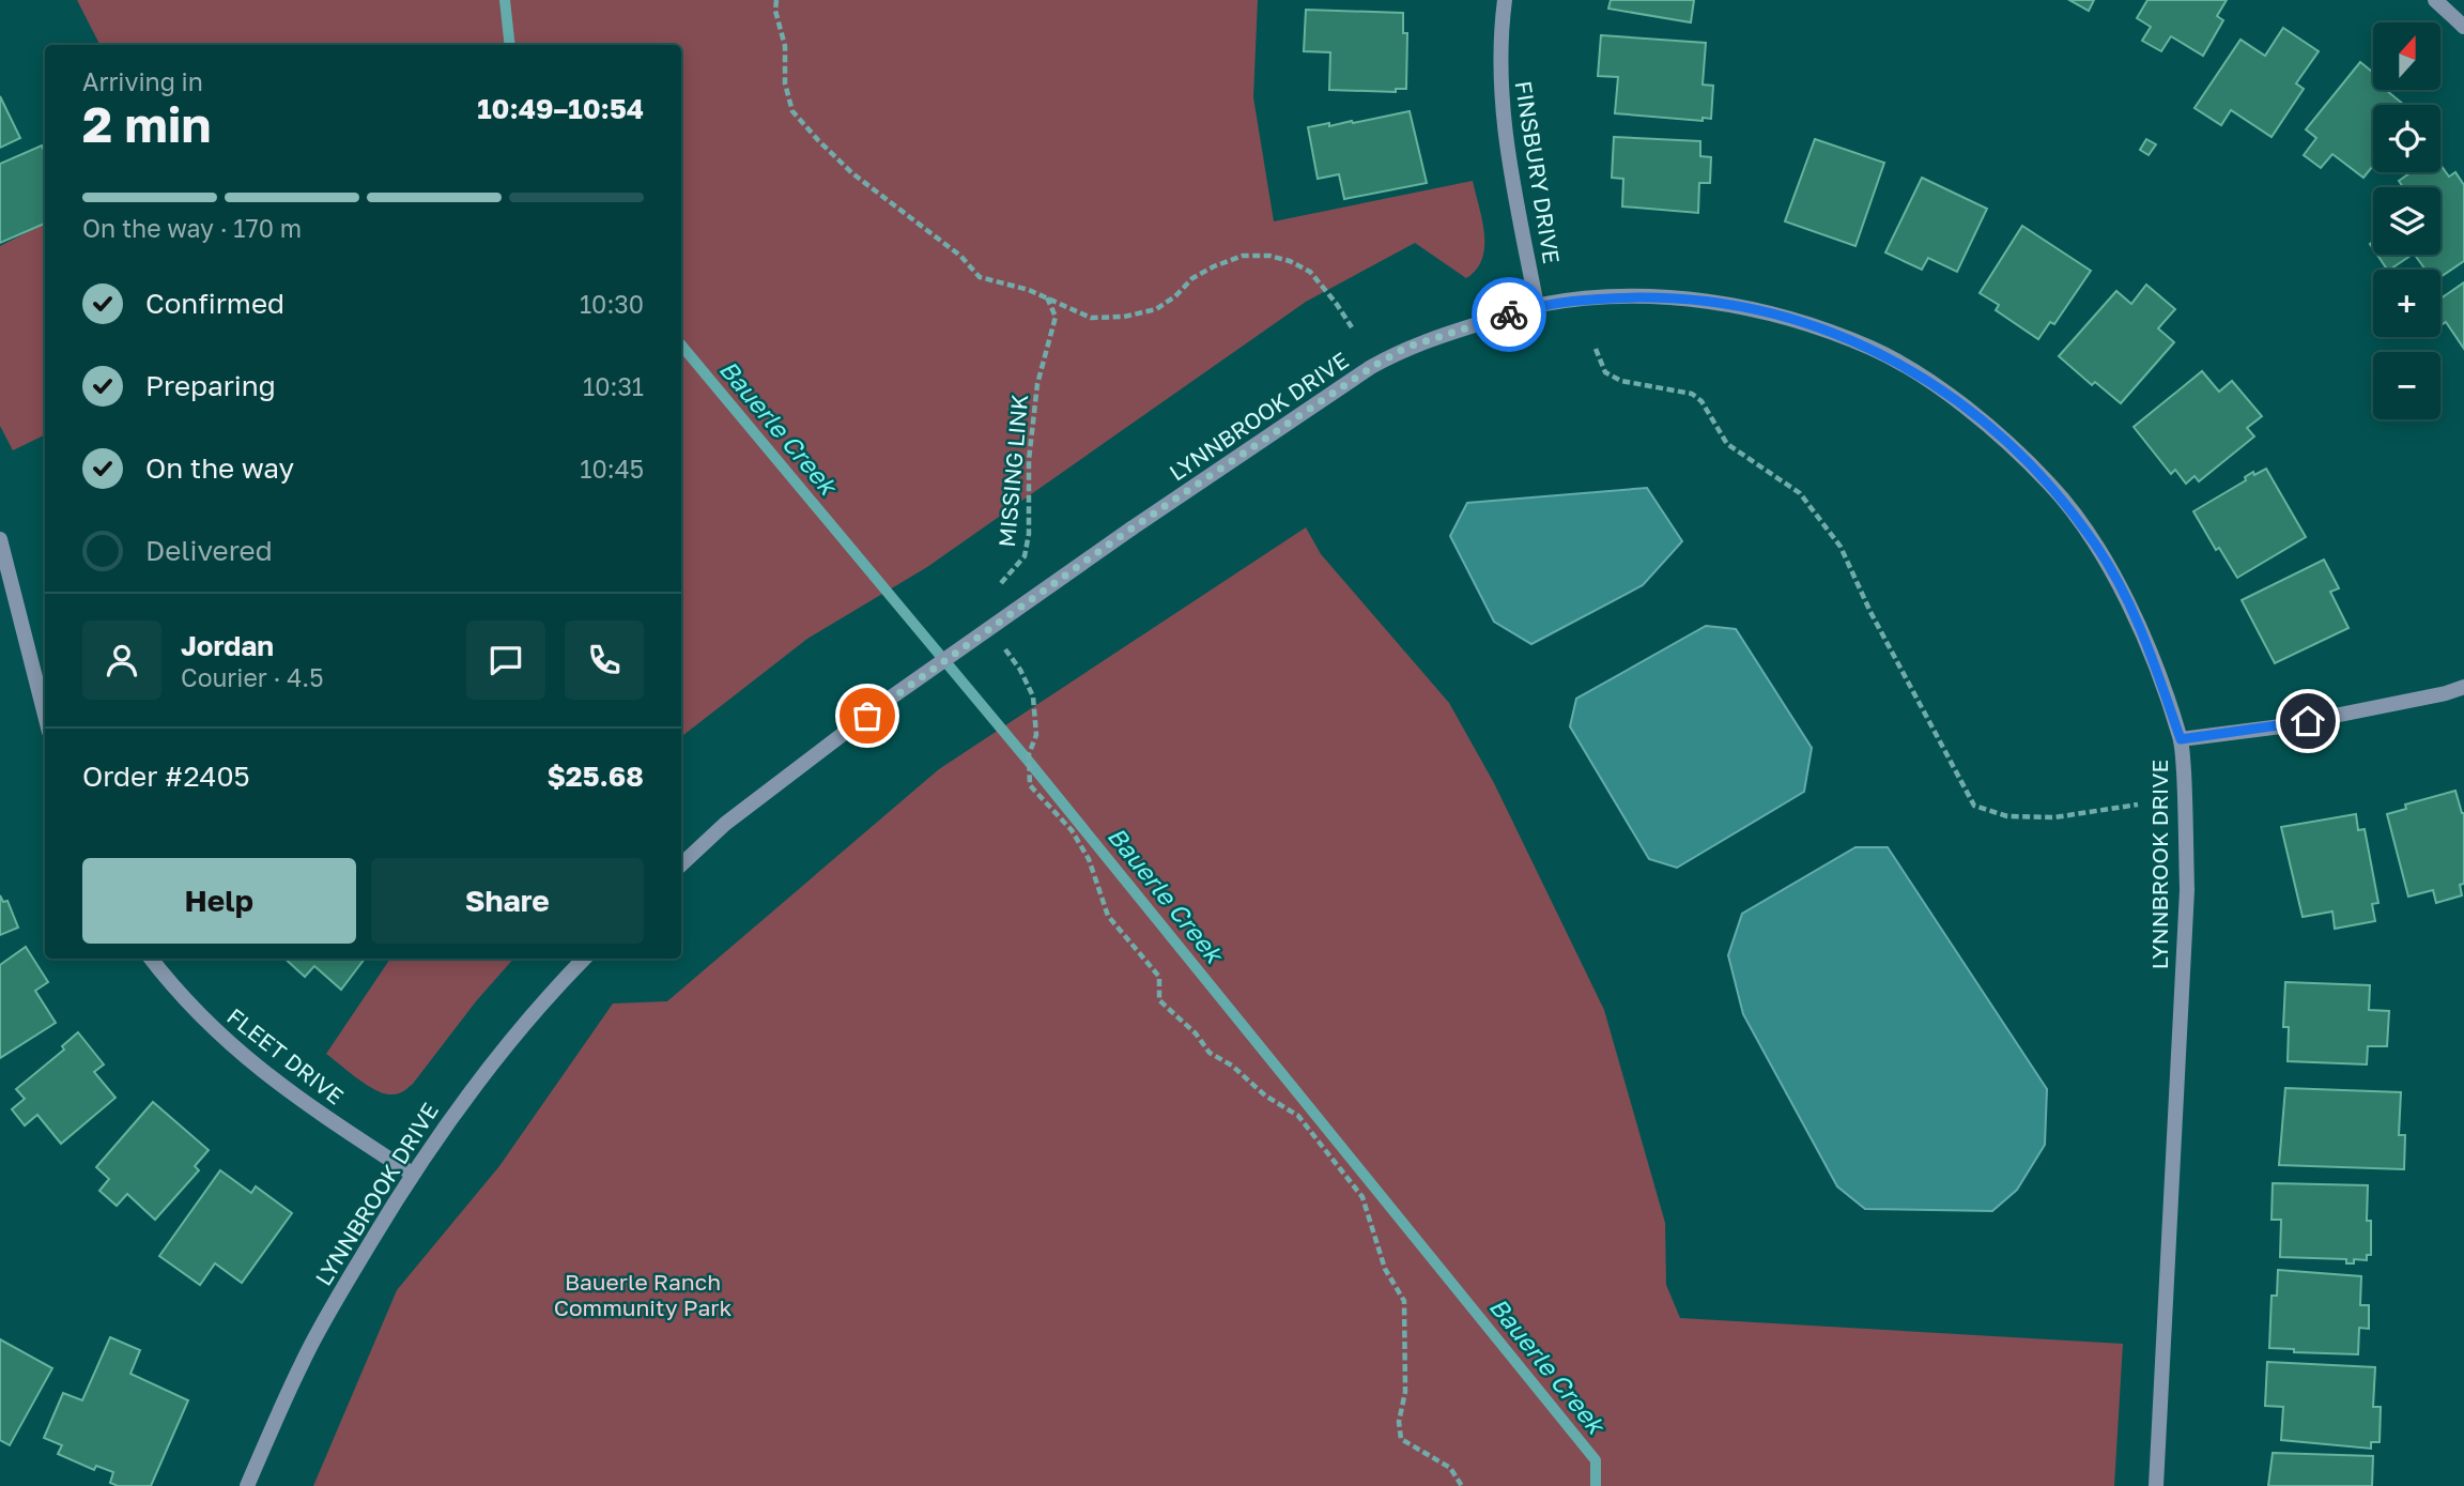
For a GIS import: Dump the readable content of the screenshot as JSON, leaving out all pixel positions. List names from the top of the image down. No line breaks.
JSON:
{"streets":{"street":["FINSBURY DRIVE","LYNNBROOK DRIVE","FLEET DRIVE"],"path":["MISSING LINK"]},"crossings":[["FINSBURY DRIVE","LYNNBROOK DRIVE"],["LYNNBROOK DRIVE","FLEET DRIVE"]],"water":["Bauerle Creek"],"parks":["Bauerle Ranch Community Park"],"north":"top","page":{"map_buttons":["+","−"],"heading":["2 min","Arriving in","10:49–10:54"],"panel":["Jordan","Courier · 4.5","Order #2405","$25.68"],"bar":"On the way · 170 m","list":[["Confirmed","10:30"],["Preparing","10:31"],["On the way","10:45"],"Delivered"],"buttons":["Help","Share"]}}
